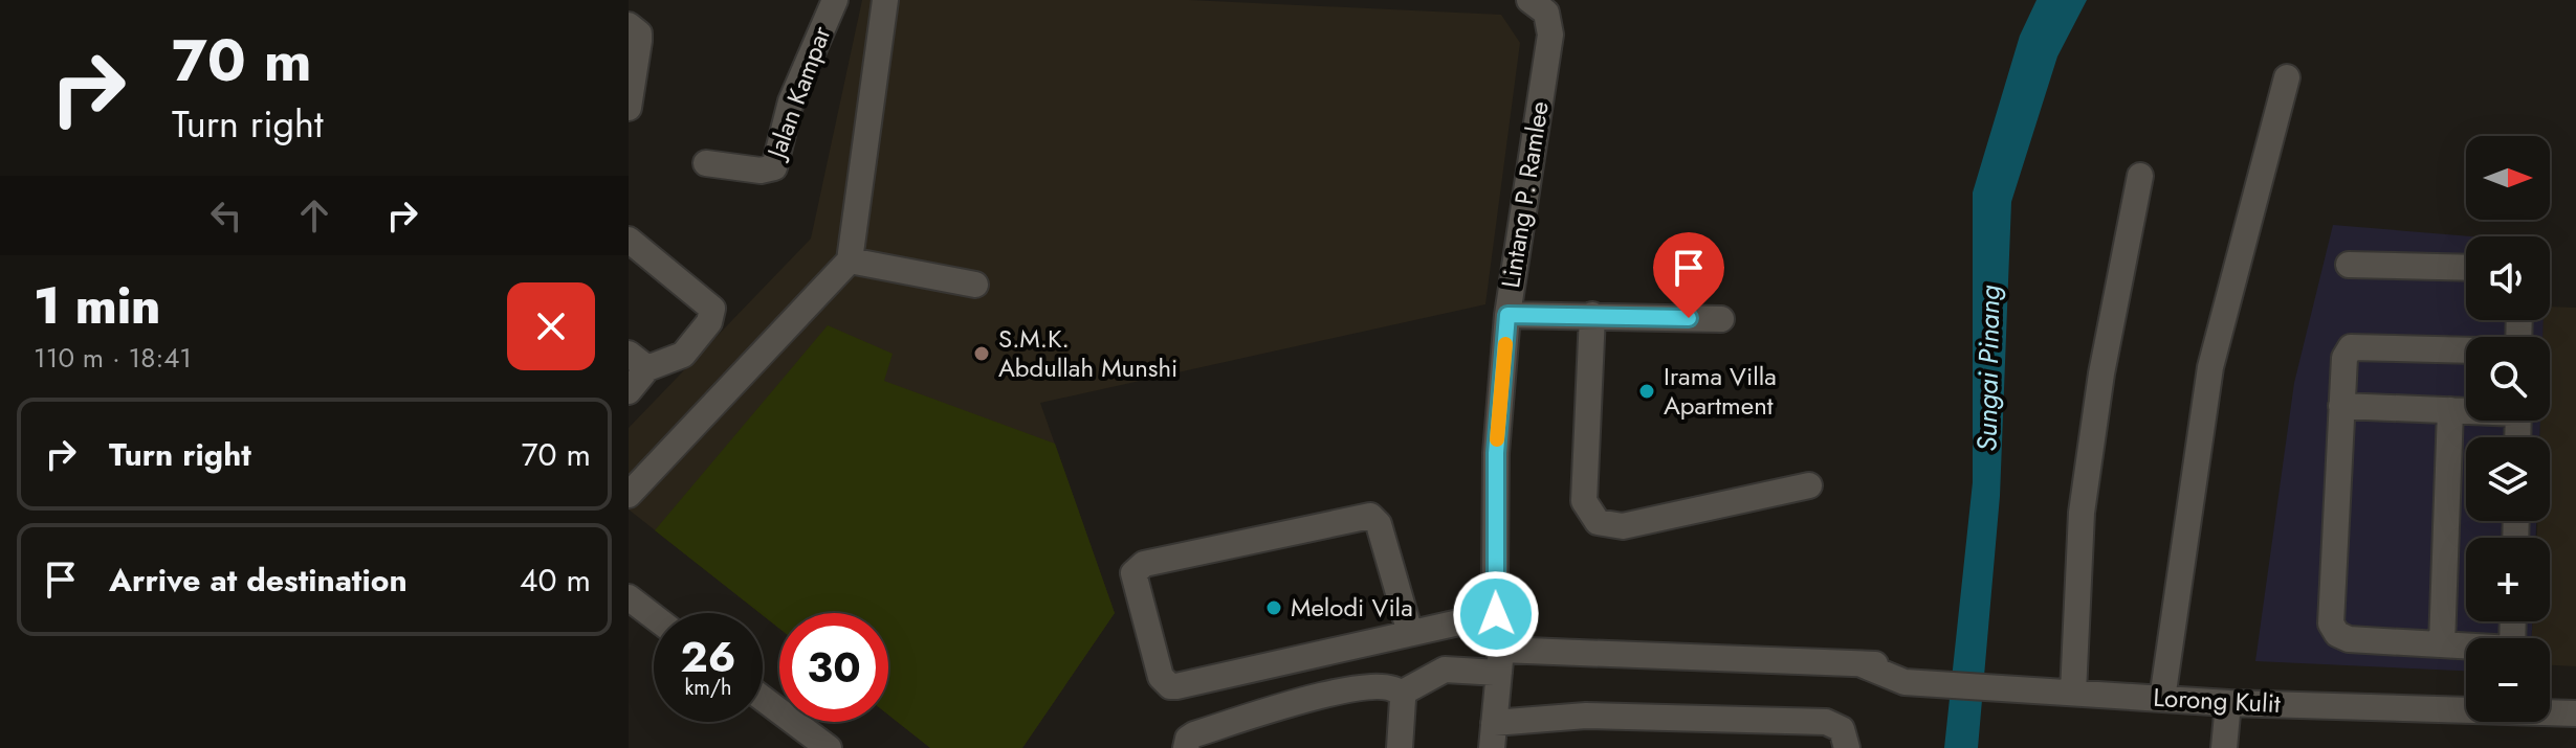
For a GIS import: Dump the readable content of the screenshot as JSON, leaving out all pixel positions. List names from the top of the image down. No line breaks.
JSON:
{"streets":{"street":["Jalan Kampar","Lintang P. Ramlee","Lorong Kulit"]},"crossings":[["Lintang P. Ramlee","Lorong Kulit"]],"water":["Sungai Pinang"],"places":["S.M.K. Abdullah Munshi","Irama Villa Apartment","Melodi Vila"],"north":"right","page":{"turn":["70 m","Turn right"],"map_buttons":["+","−"],"heading":["1 min","110 m · 18:41"],"list":[{"name":"Turn right","value":"70 m"},{"name":"Arrive at destination","value":"40 m"}],"speed":"26 km/h","limit":"30"}}
